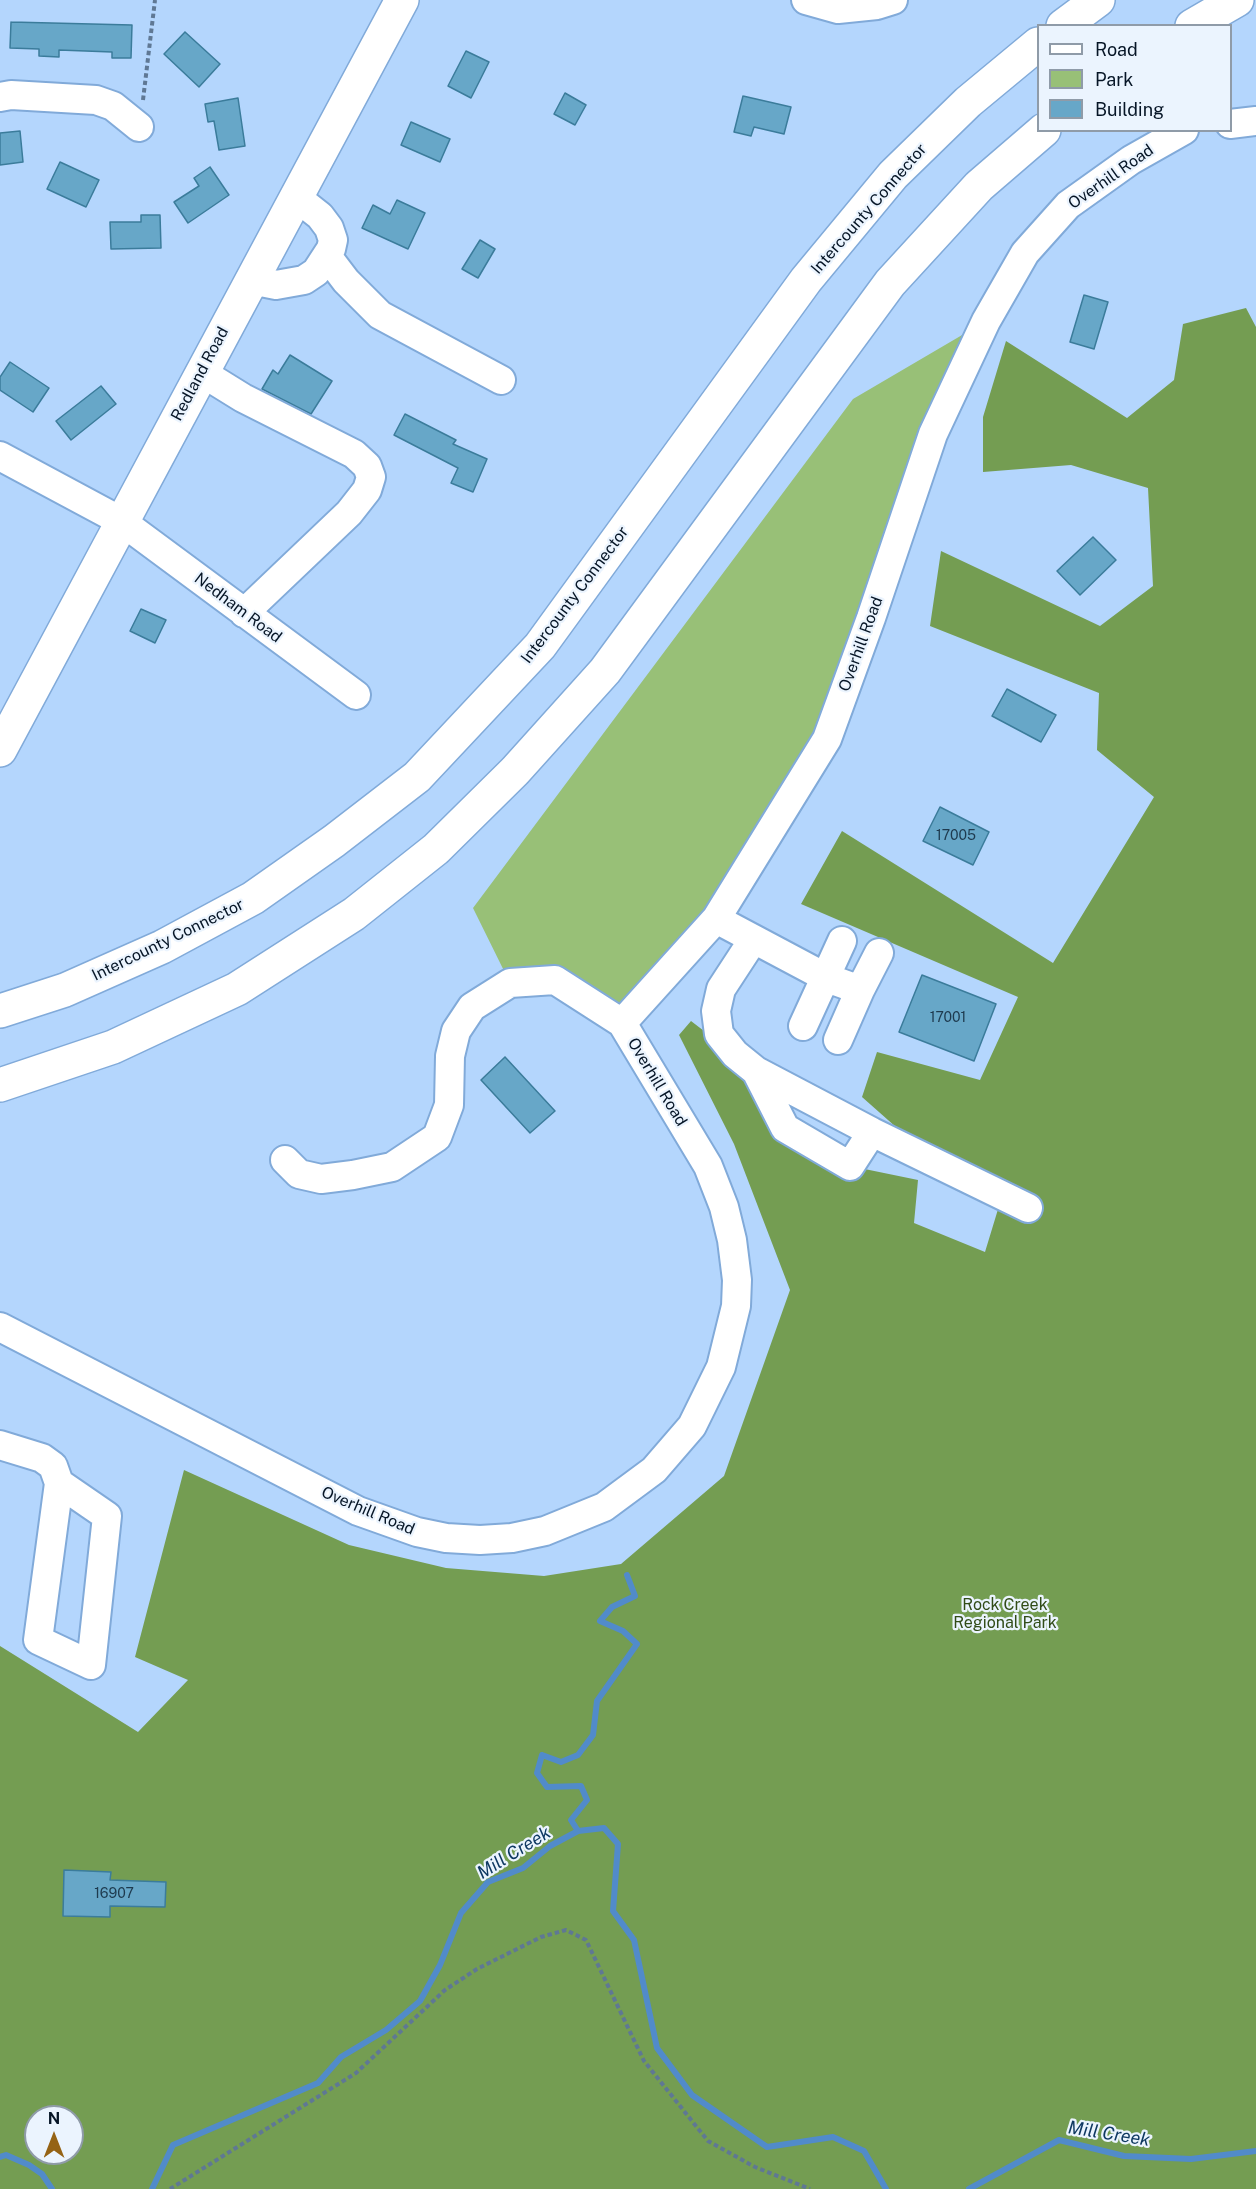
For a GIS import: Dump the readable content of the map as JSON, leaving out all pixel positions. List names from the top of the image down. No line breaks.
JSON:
{"streets":{"main road":["Intercounty Connector","Redland Road"],"street":["Overhill Road","Nedham Road"]},"crossings":[["Redland Road","Nedham Road"]],"water":["Mill Creek"],"parks":["Rock Creek Regional Park"],"house_numbers":["17005","17001","16907"],"legend":["Road","Park","Building"],"north":"top"}
